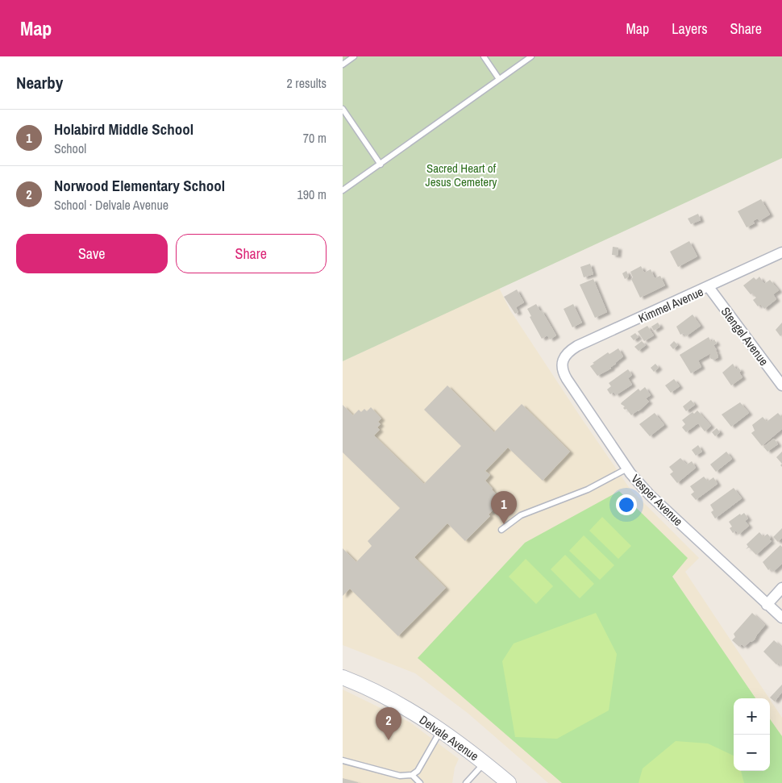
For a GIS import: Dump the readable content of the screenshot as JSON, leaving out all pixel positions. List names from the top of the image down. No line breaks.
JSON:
{"streets":{"street":["Kimmel Avenue","Stengel Avenue","Vesper Avenue","Delvale Avenue"]},"crossings":[["Kimmel Avenue","Stengel Avenue"],["Kimmel Avenue","Vesper Avenue"]],"parks":["Sacred Heart of Jesus Cemetery"],"page":{"header":"Map","nav":["Map","Layers","Share"],"heading":["Nearby","2 results"],"list":[{"mark":"1","name":"Holabird Middle School","note":"School","value":"70 m"},{"mark":"2","name":"Norwood Elementary School","note":"School · Delvale Avenue","value":"190 m"}],"buttons":["Save","Share"],"pins":["1","2"],"map_buttons":["+","−"]}}
